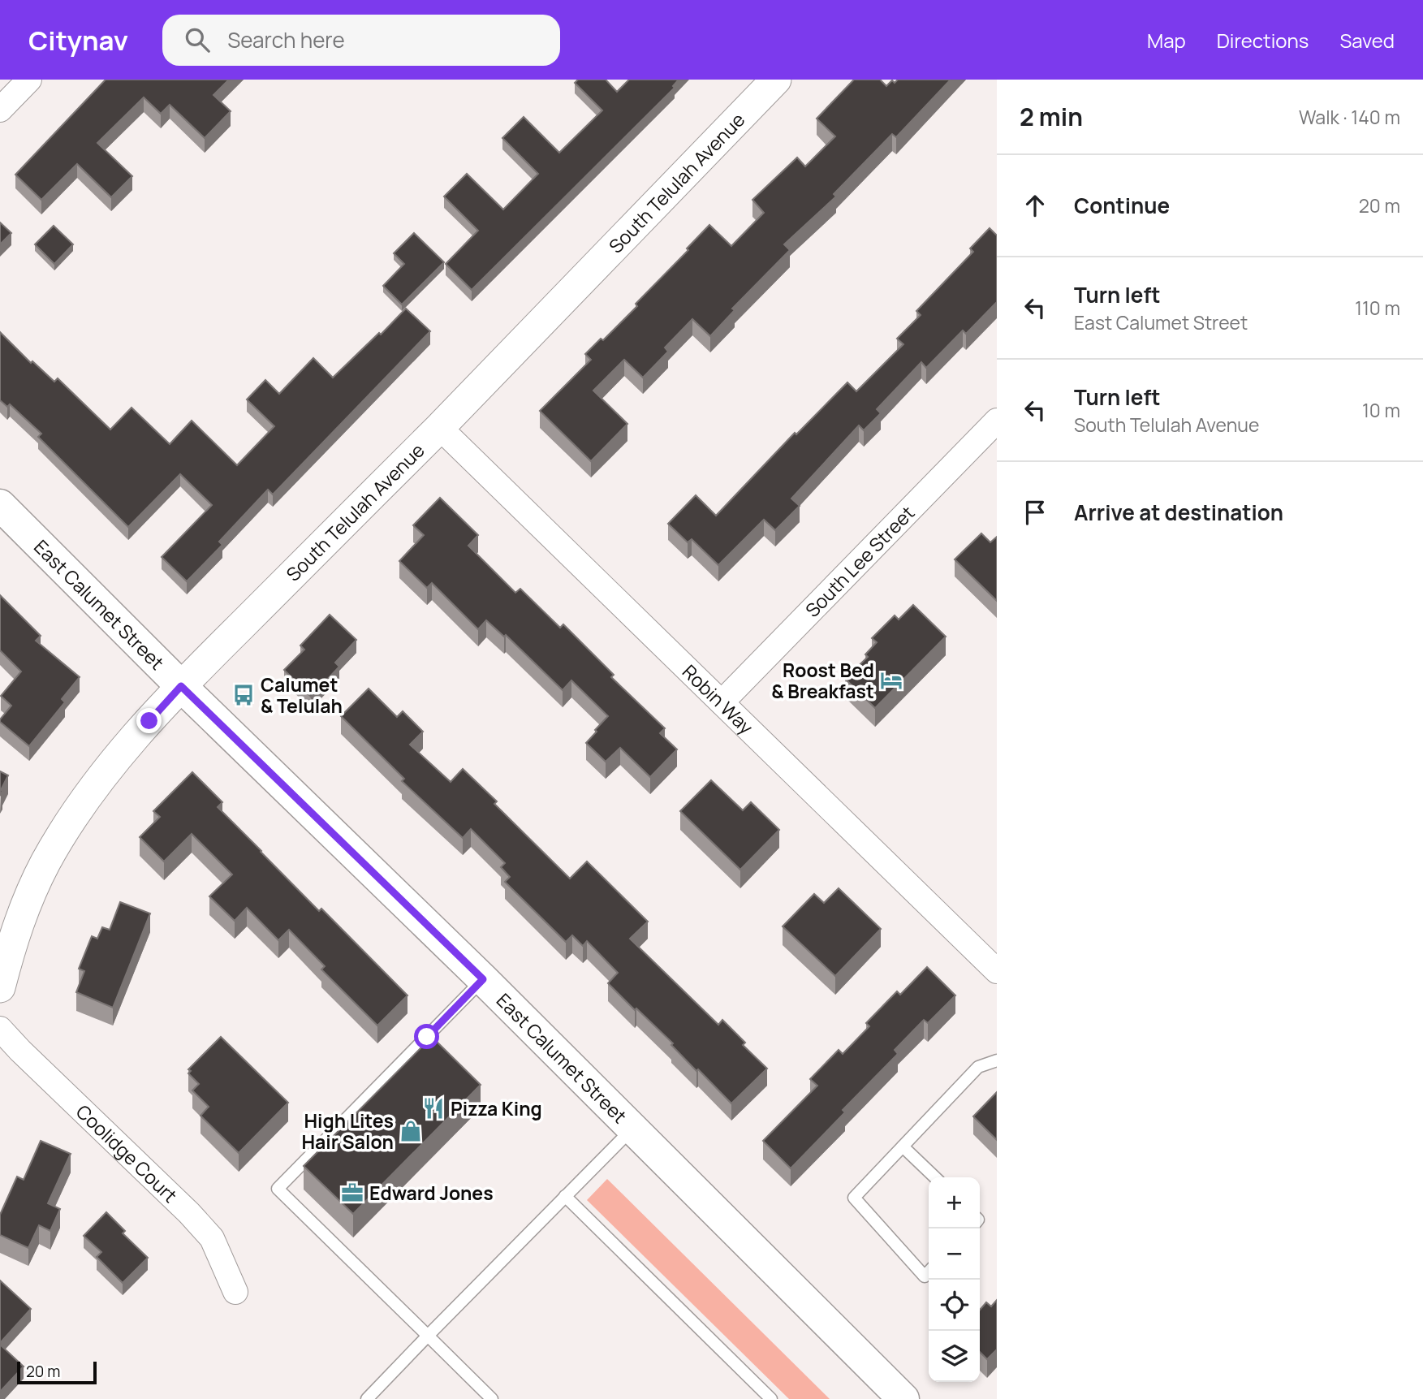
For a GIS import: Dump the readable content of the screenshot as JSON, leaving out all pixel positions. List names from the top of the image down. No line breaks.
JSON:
{"streets":{"main road":["East Calumet Street"],"street":["South Telulah Avenue","South Lee Street","Robin Way","Coolidge Court"]},"crossings":[["South Telulah Avenue","East Calumet Street"],["South Telulah Avenue","Robin Way"],["South Lee Street","Robin Way"]],"places":{"hotel":["Roost Bed & Breakfast"],"bus stop":["Calumet & Telulah"],"restaurant":["Pizza King"],"shop":["High Lites Hair Salon"],"office":["Edward Jones"]},"scale_bar":"20 m","page":{"header":"Citynav","search":"Search here","nav":["Map","Directions","Saved"],"heading":["2 min","Walk · 140 m"],"list":[["Continue","20 m"],["Turn left","East Calumet Street","110 m"],["Turn left","South Telulah Avenue","10 m"],"Arrive at destination"],"map_buttons":["+","−"],"scale":"20 m"}}
